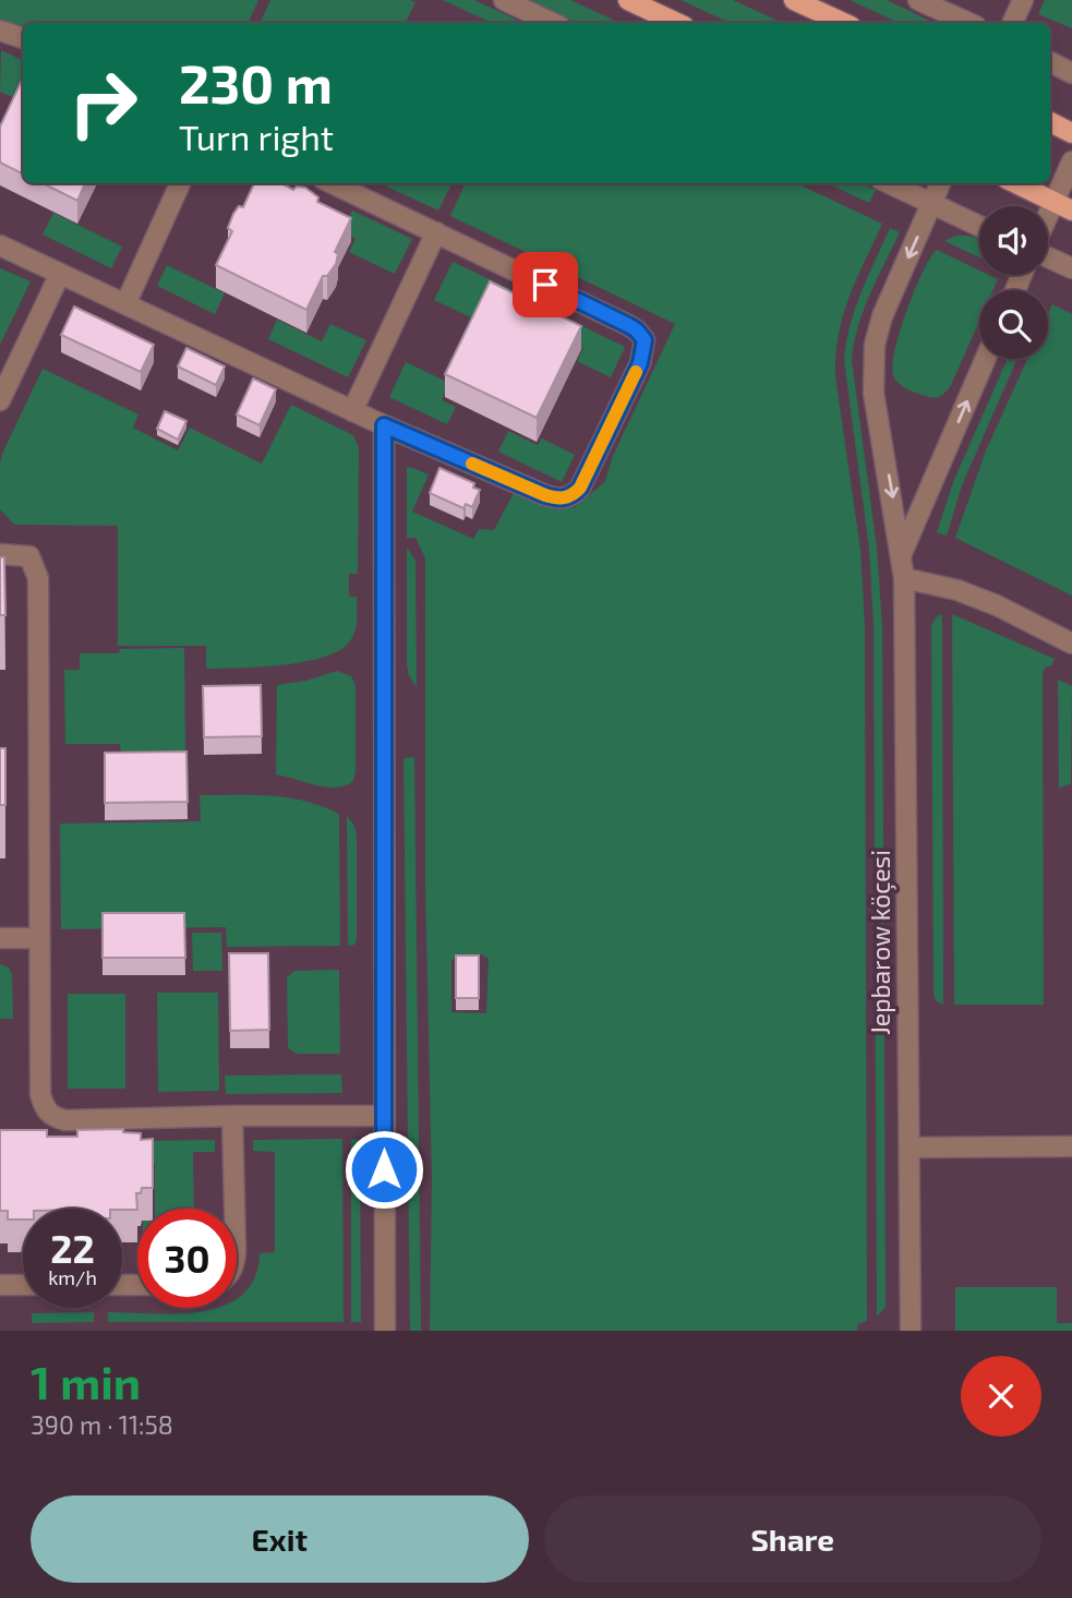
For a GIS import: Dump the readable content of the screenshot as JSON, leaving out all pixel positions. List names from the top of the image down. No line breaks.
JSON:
{"streets":{"street":["Jepbarow köçesi"]},"page":{"turn":["230 m","Turn right"],"speed":"22 km/h","limit":"30","heading":["1 min","390 m · 11:58"],"buttons":["Exit","Share"]}}
